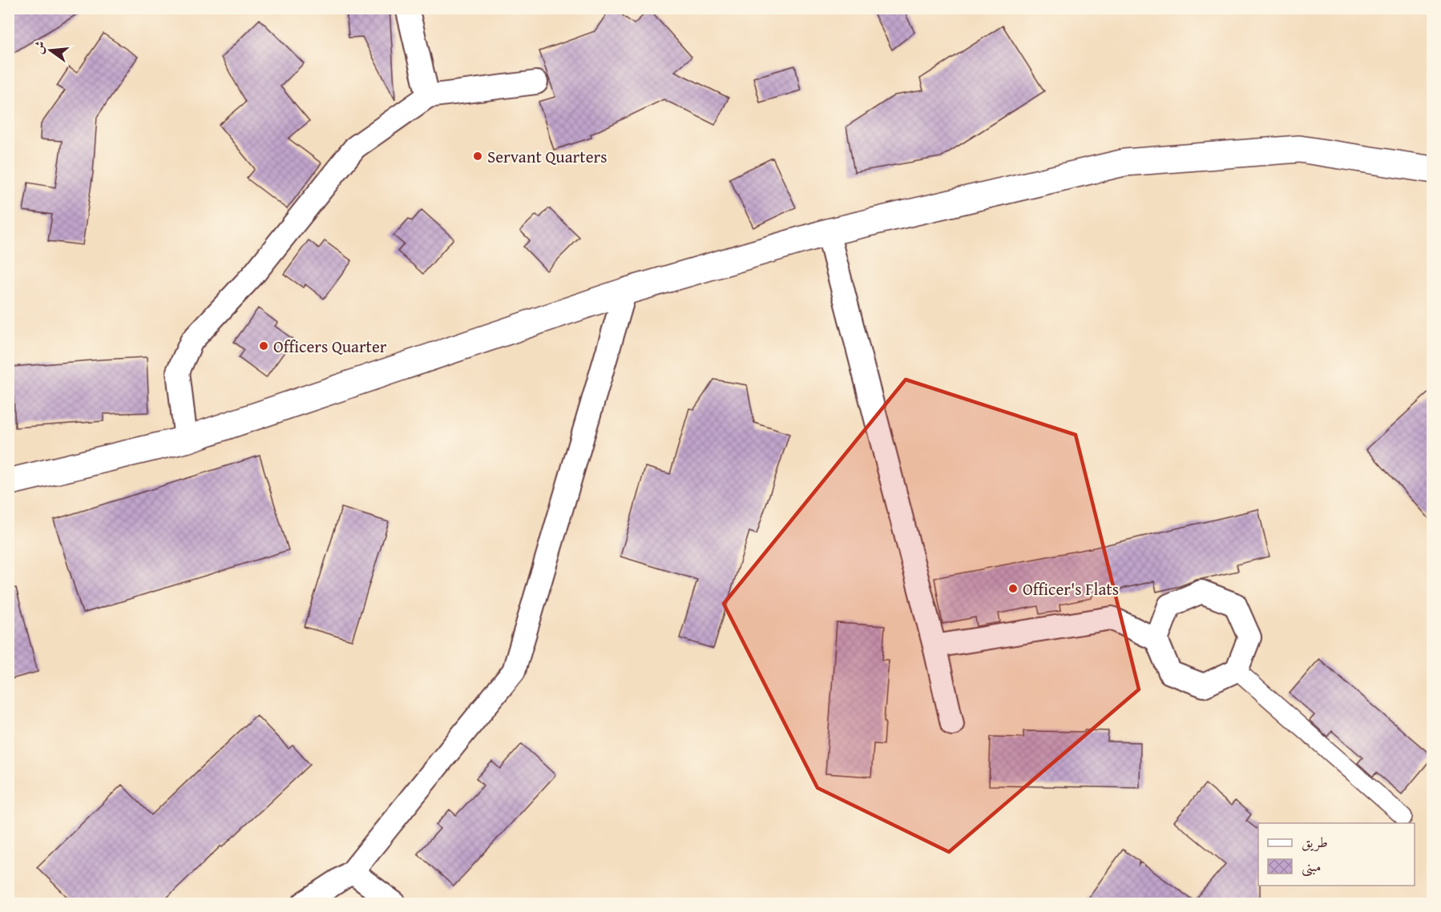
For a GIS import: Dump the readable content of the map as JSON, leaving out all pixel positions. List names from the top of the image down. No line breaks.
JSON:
{"places":["Servant Quarters","Officers Quarter","Officer's Flats"],"legend":["طريق","مبنى"],"north":"left"}
